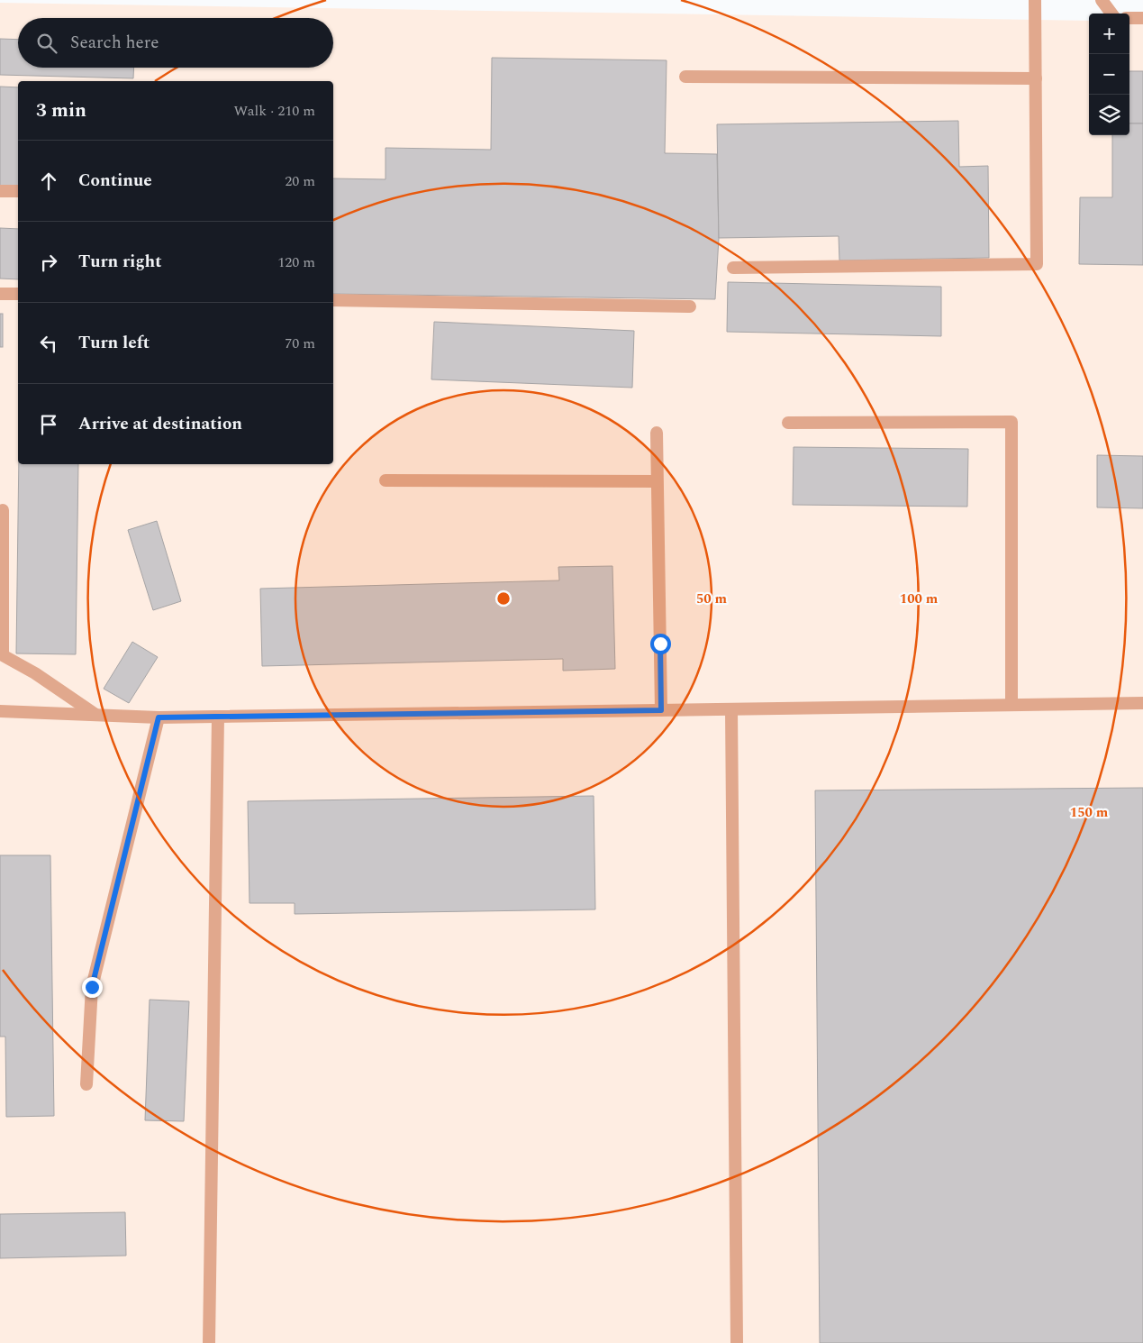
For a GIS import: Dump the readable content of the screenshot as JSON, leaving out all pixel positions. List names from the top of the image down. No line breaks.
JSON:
{"page":{"map_buttons":["+","−"],"search":"Search here","heading":["3 min","Walk · 210 m"],"list":[["Continue","20 m"],["Turn right","120 m"],["Turn left","70 m"],"Arrive at destination"]},"rings":["50 m","100 m","150 m"]}
